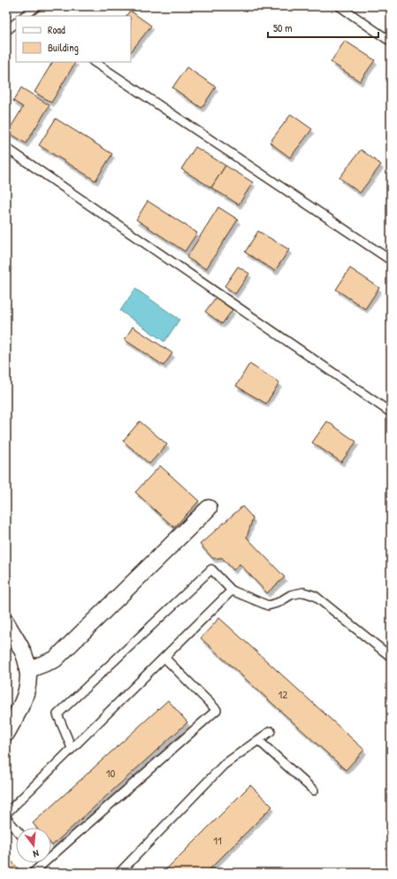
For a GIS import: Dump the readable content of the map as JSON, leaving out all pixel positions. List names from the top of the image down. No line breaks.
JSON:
{"house_numbers":["12","10","11"],"legend":["Road","Building"],"scale_bar":"50 m","north":"bottom"}
